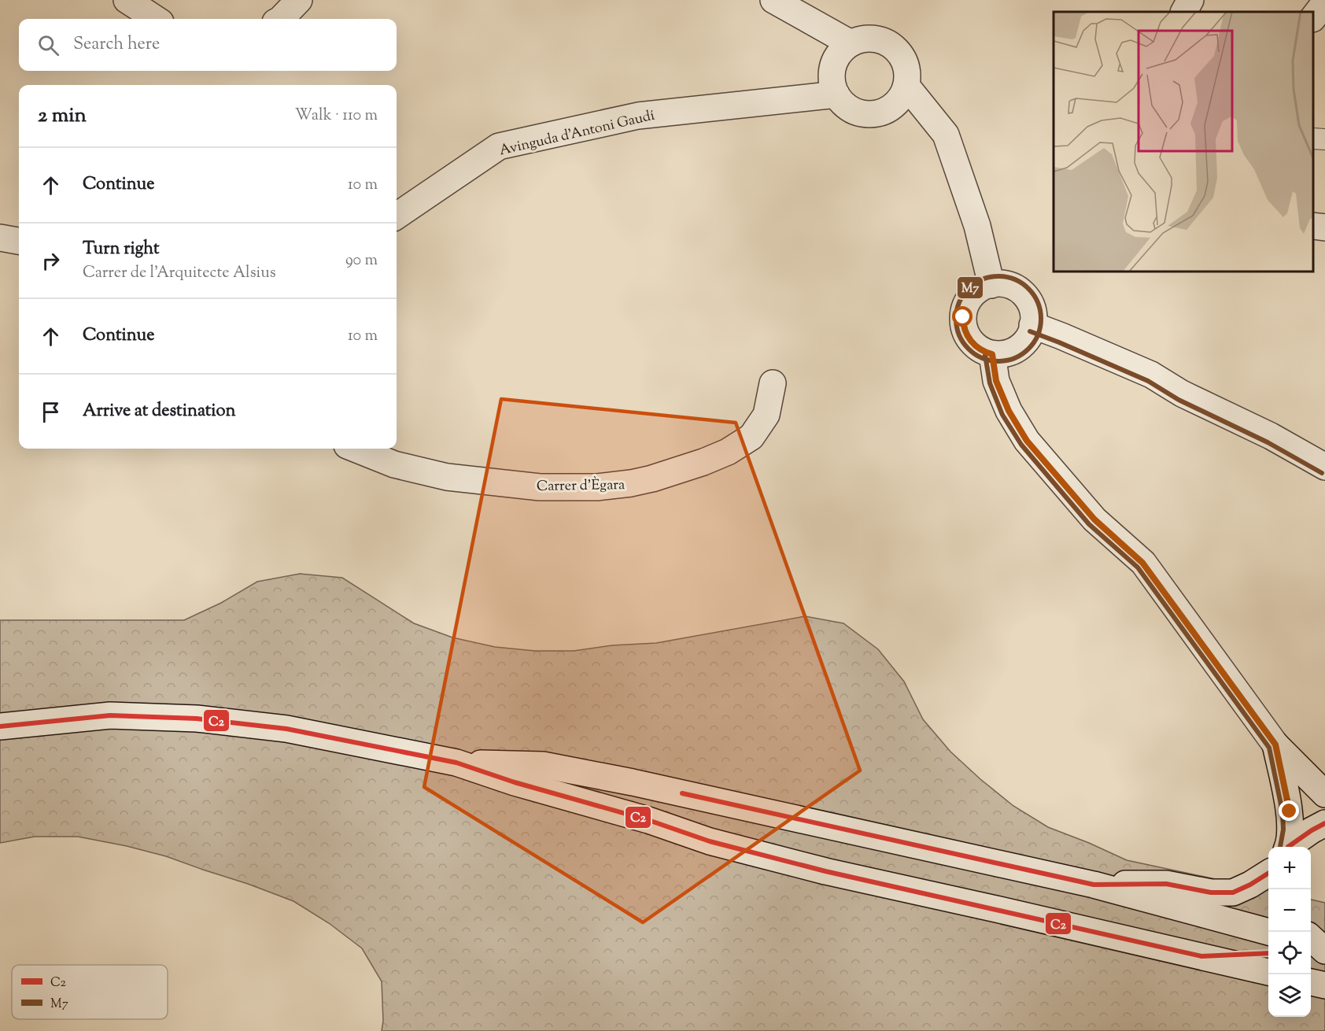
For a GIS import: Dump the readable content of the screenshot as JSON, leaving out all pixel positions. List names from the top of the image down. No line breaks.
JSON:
{"streets":{"street":["Avinguda d'Antoni Gaudí","Carrer d'Ègara"]},"lines":["transit line M7","transit line C2"],"legend":["C2","M7"],"page":{"search":"Search here","heading":["2 min","Walk · 110 m"],"list":[["Continue","10 m"],["Turn right","Carrer de l'Arquitecte Alsius","90 m"],["Continue","10 m"],"Arrive at destination"],"map_buttons":["+","−"]}}
